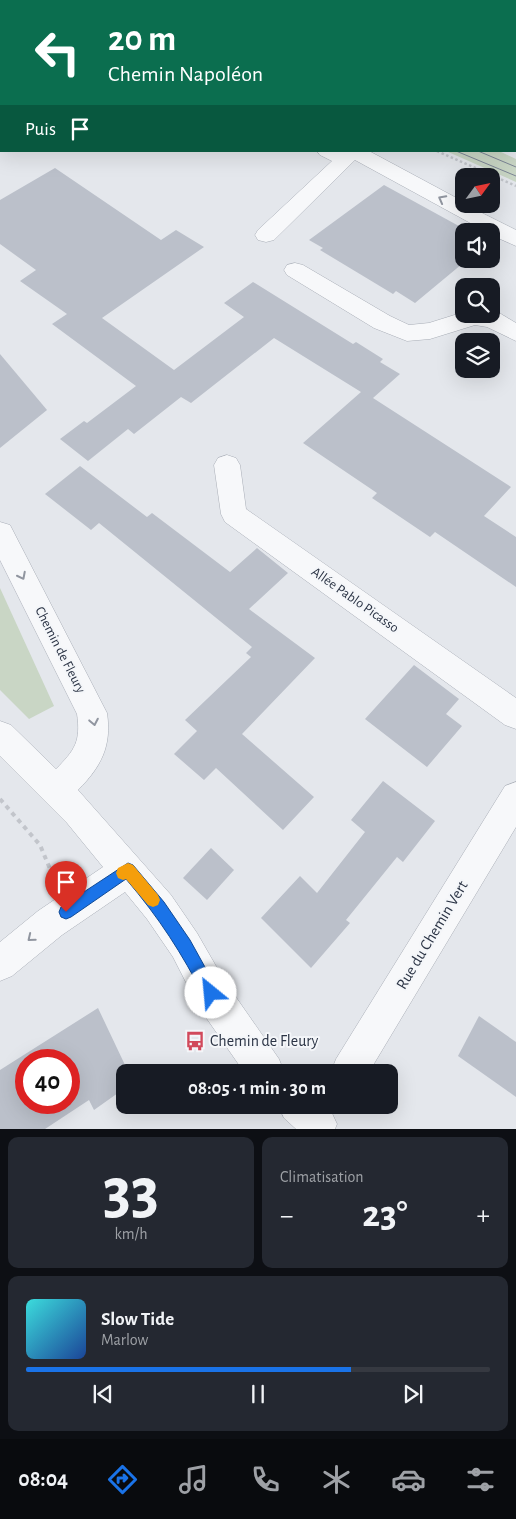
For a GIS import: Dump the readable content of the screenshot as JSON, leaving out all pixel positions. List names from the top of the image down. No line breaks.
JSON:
{"streets":{"street":["Allée Pablo Picasso","Chemin de Fleury","Rue du Chemin Vert"]},"one_way":["Chemin de Fleury"],"places":{"bus stop":["Chemin de Fleury"]},"north":"top right","page":{"turn":["20 m","Chemin Napoléon"],"then":"Puis","limit":"40","trip":"08:05 · 1 min · 30 m","tile":[["33","km/h"],"Climatisation"],"heat":["−","23°","+"],"song":["Slow Tide","Marlow"],"tabs":"08:04"}}
